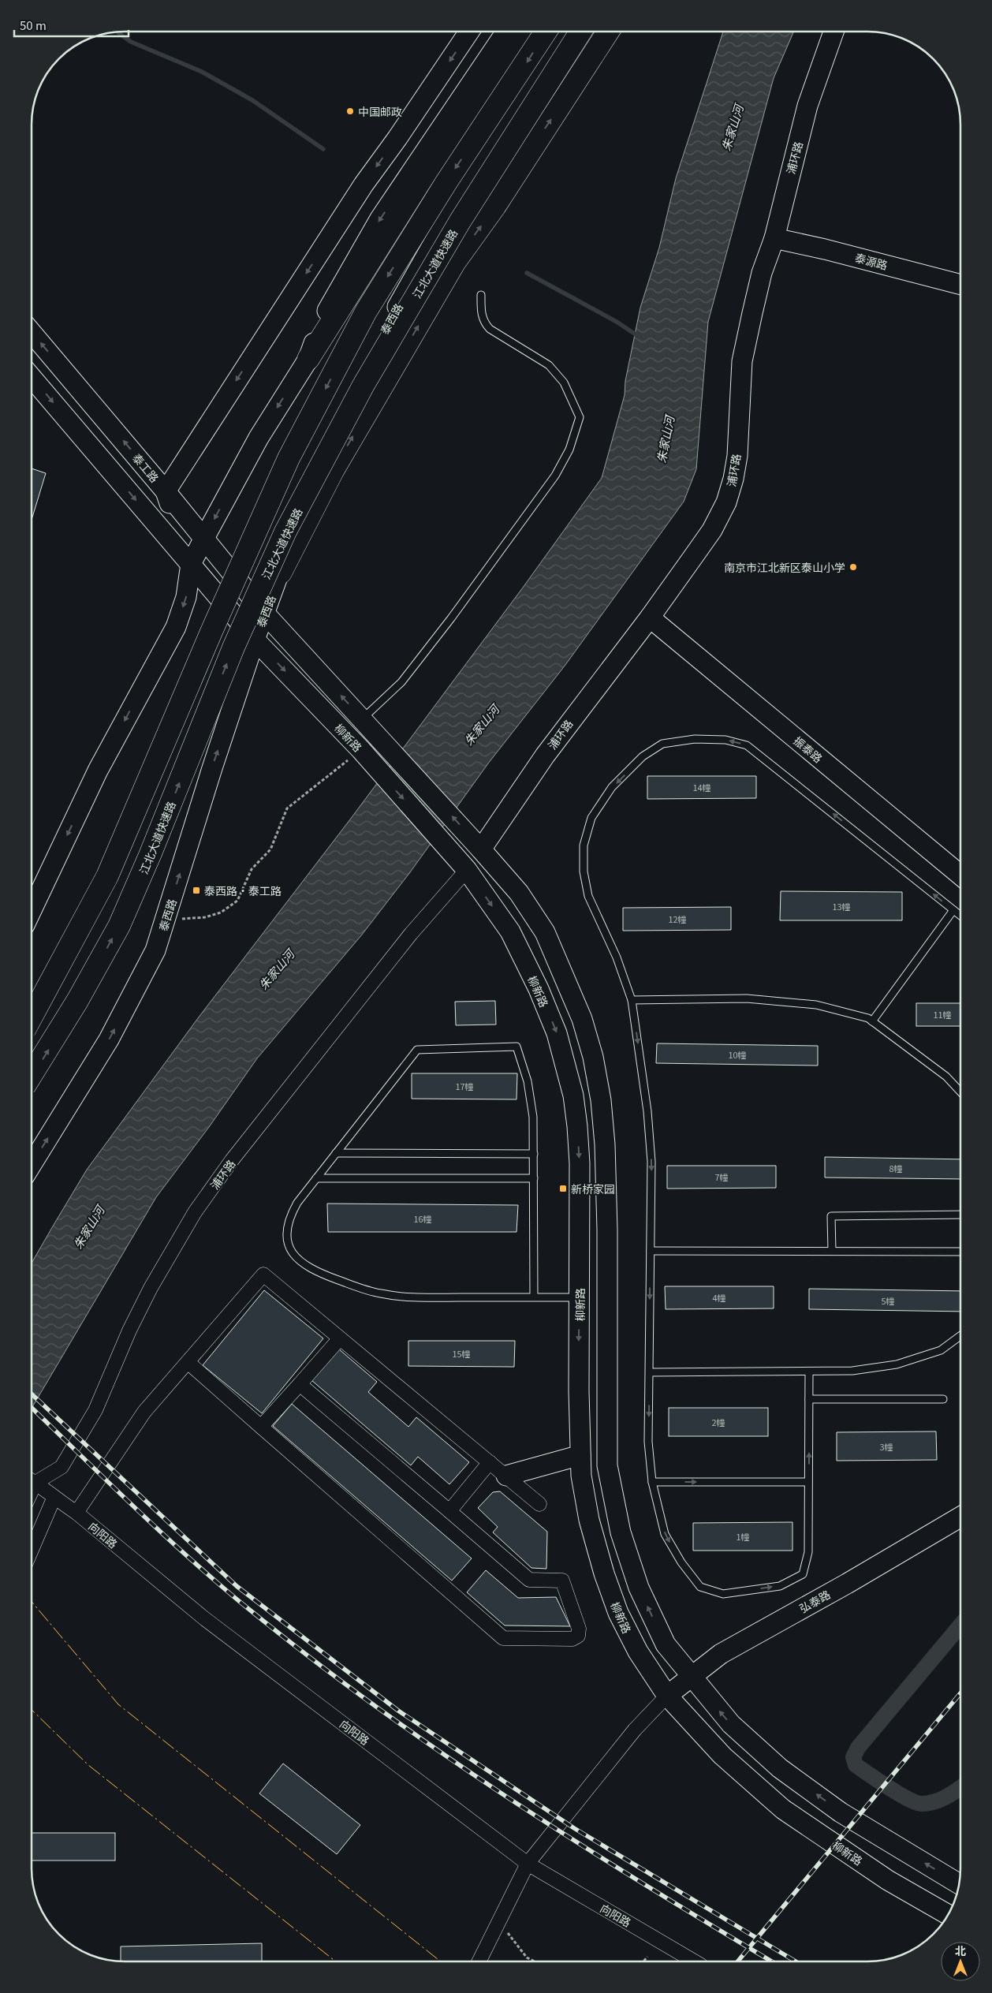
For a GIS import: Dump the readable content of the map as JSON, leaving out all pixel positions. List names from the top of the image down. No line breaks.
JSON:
{"streets":{"highway":["江北大道快速路"],"main road":["浦环路","泰源路","泰西路","泰工路","柳新路","振泰路","弘泰路"],"street":["向阳路"]},"crossings":[["浦环路","泰源路"],["浦环路","柳新路"],["浦环路","振泰路"],["泰西路","泰工路"],["泰西路","柳新路"],["柳新路","弘泰路"]],"water":["朱家山河"],"places":{"other":["中国邮政","南京市江北新区泰山小学"],"transit":["泰西路·泰工路","新桥家园"]},"house_numbers":["14幢","13幢","12幢","11幢","10幢","17幢","8幢","7幢","16幢","4幢","5幢","15幢","2幢","3幢","1幢"],"scale_bar":"50 m","north":"top"}
